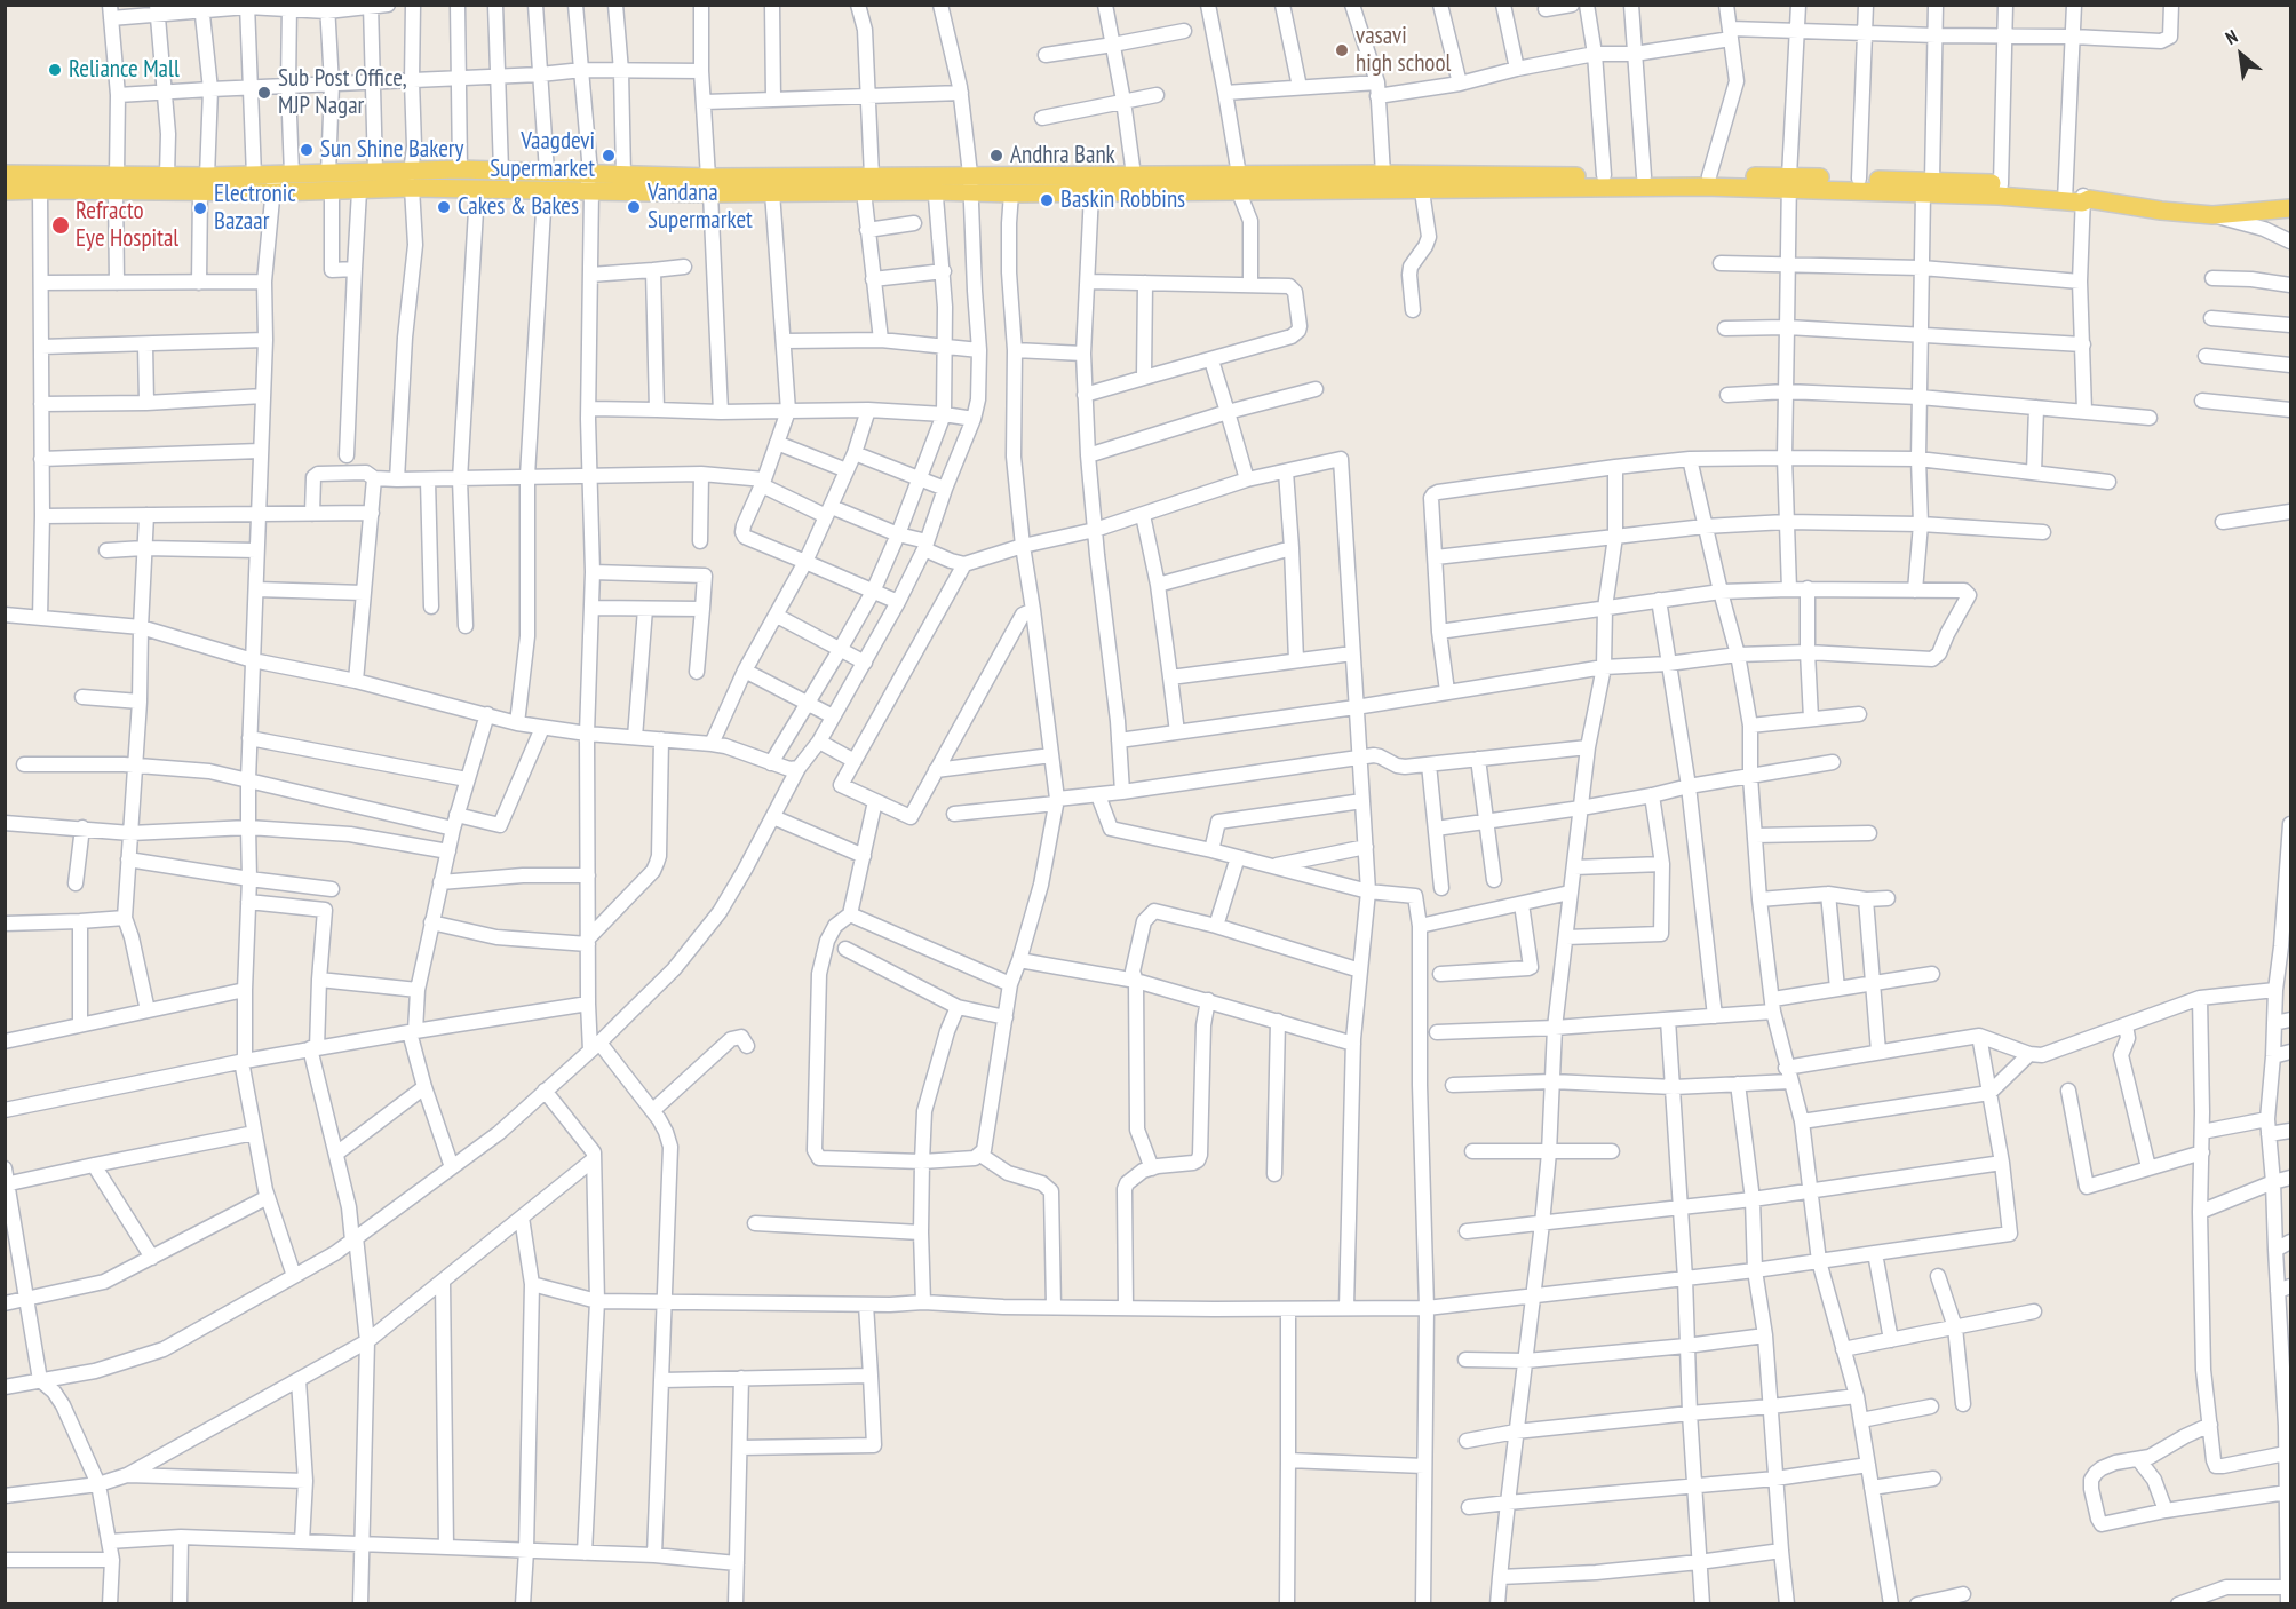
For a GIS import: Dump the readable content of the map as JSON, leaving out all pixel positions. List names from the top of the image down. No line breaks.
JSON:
{"places":["vasavi high school","Reliance Mall","Sub Post Office, MJP Nagar","Sun Shine Bakery","Vaagdevi Supermarket","Andhra Bank","Baskin Robbins","Cakes & Bakes","Vandana Supermarket","Electronic Bazaar","Refracto Eye Hospital"],"north":"top left"}
